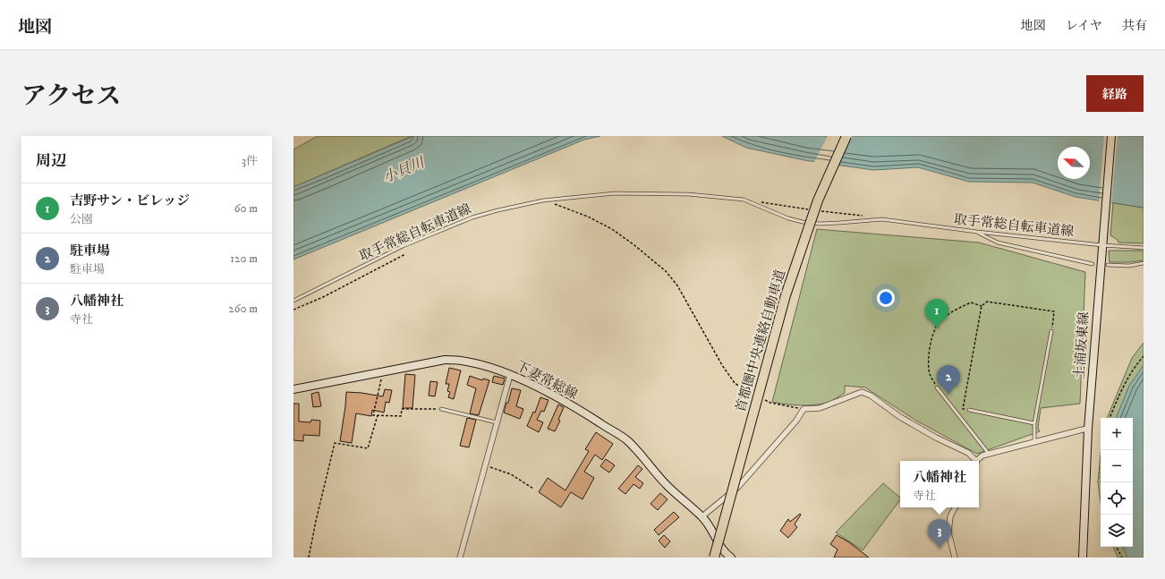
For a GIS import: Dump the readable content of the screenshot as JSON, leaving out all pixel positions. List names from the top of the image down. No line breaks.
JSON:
{"streets":{"highway":["首都圏中央連絡自動車道"],"main road":["土浦坂東線","下妻常総線"],"lane":["取手常総自転車道線"]},"crossings":[["取手常総自転車道線","土浦坂東線"]],"water":["小貝川"],"north":"top left","page":{"header":"地図","nav":["地図","レイヤ","共有"],"title":"アクセス","buttons":"経路","heading":["周辺","3件"],"list":[{"mark":"1","name":"吉野サン・ビレッジ","note":"公園","value":"60 m"},{"mark":"2","name":"駐車場","note":"駐車場","value":"120 m"},{"mark":"3","name":"八幡神社","note":"寺社","value":"260 m"}],"pins":["1","2","3"],"map_buttons":["+","−"],"popup":["八幡神社","寺社"]}}
